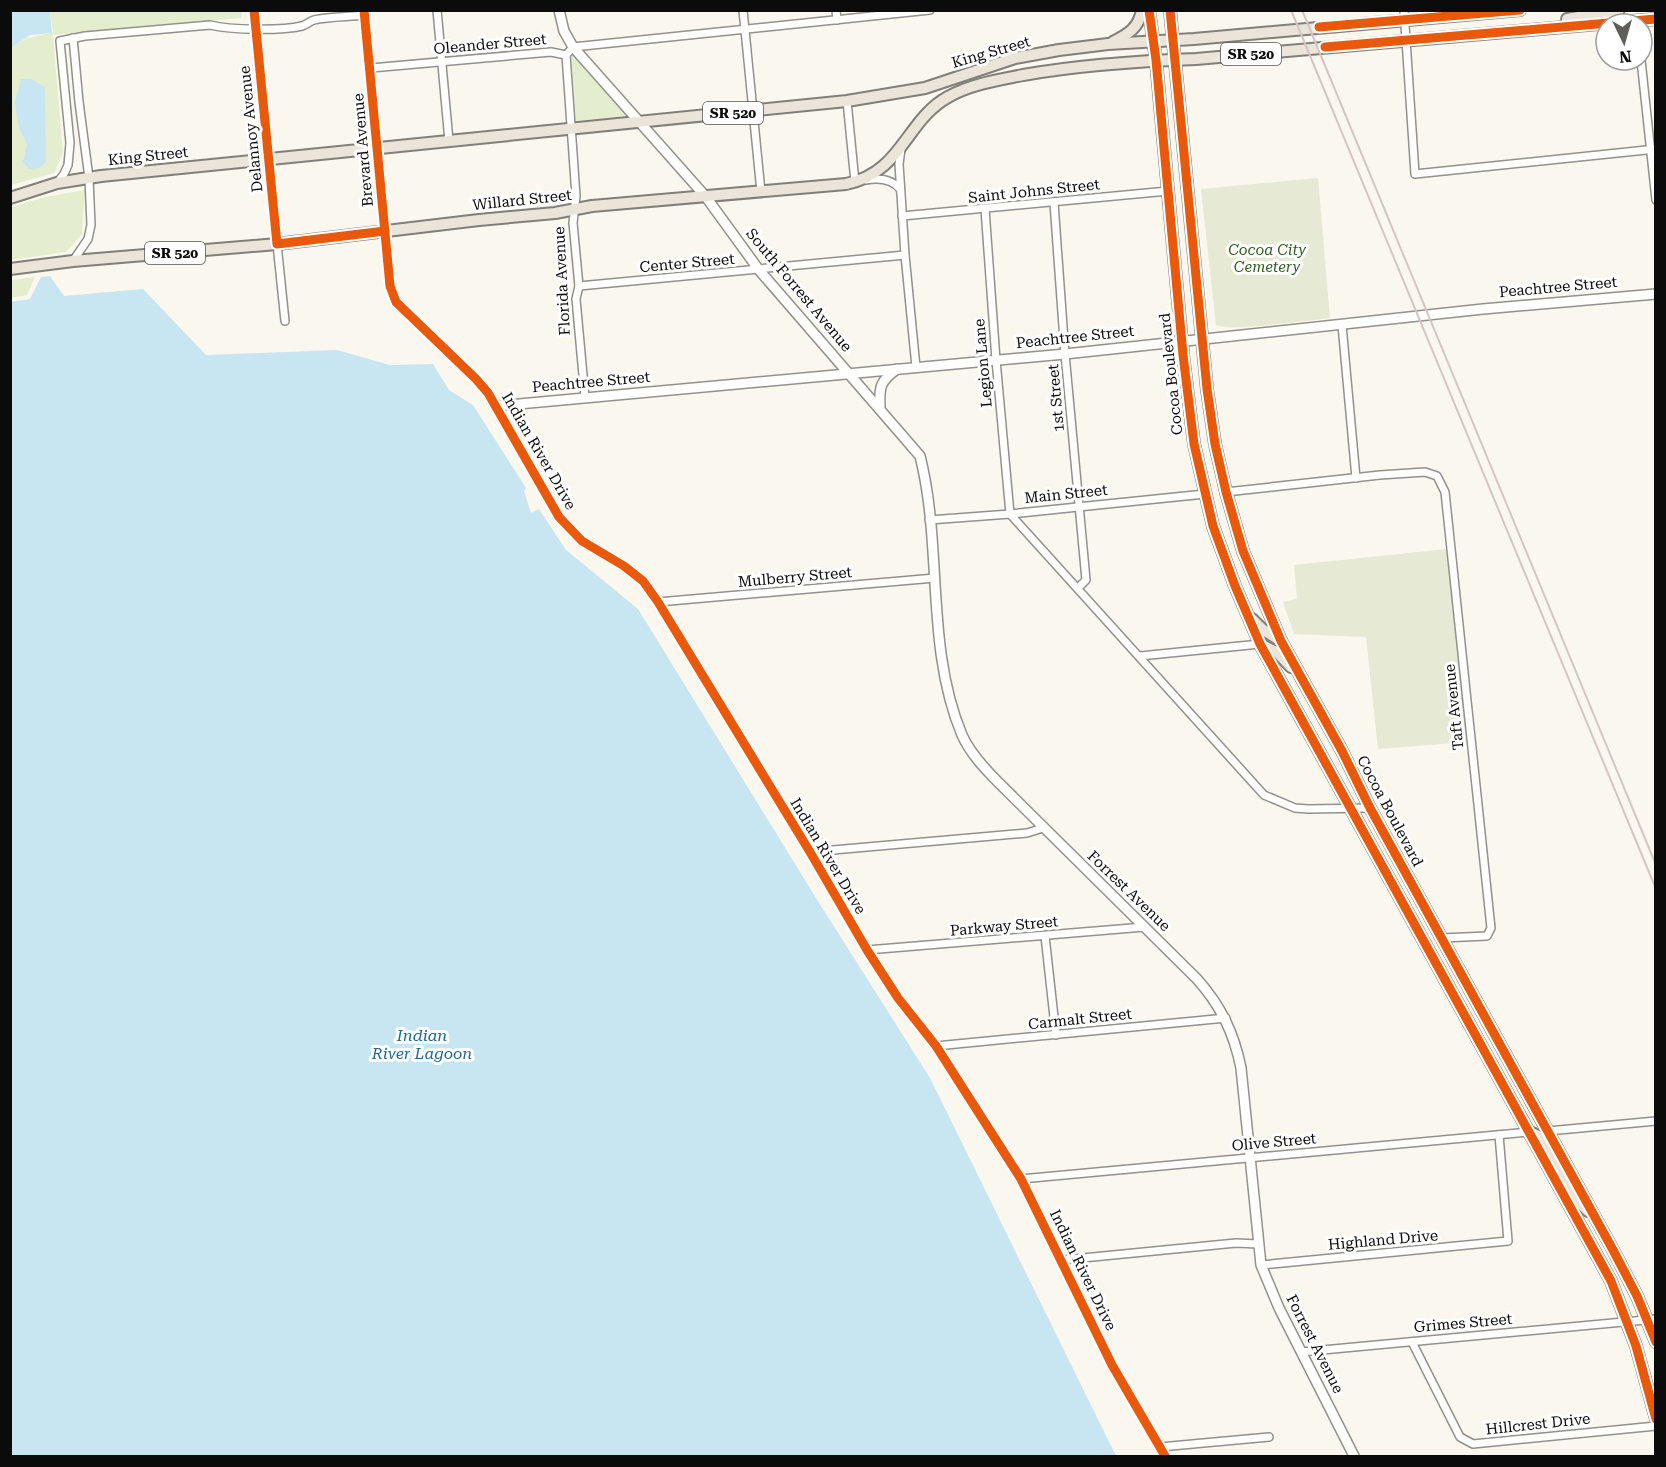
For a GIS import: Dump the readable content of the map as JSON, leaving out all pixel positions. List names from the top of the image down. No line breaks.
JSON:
{"streets":{"main road":["King Street","SR 520","Willard Street","Cocoa Boulevard"],"street":["Oleander Street","Delannoy Avenue","Brevard Avenue","Saint Johns Street","Center Street","Florida Avenue","Peachtree Street","South Forrest Avenue","Legion Lane","1st Street","Indian River Drive","Main Street","Mulberry Street","Taft Avenue","Forrest Avenue","Parkway Street","Carmalt Street","Olive Street","Highland Drive","Grimes Street","Hillcrest Drive"]},"crossings":[["Oleander Street","Brevard Avenue"],["Oleander Street","Florida Avenue"],["Oleander Street","South Forrest Avenue"],["King Street","SR 520"],["King Street","Delannoy Avenue"],["King Street","Brevard Avenue"],["King Street","Willard Street"],["King Street","Florida Avenue"],["King Street","South Forrest Avenue"],["King Street","Cocoa Boulevard"],["SR 520","Brevard Avenue"],["Delannoy Avenue","Willard Street"],["Brevard Avenue","Willard Street"],["Brevard Avenue","Indian River Drive"],["Saint Johns Street","Legion Lane"],["Saint Johns Street","Cocoa Boulevard"],["Saint Johns Street","1st Street"],["Willard Street","Florida Avenue"],["Willard Street","South Forrest Avenue"],["Center Street","Florida Avenue"],["Center Street","South Forrest Avenue"],["Florida Avenue","Peachtree Street"],["Peachtree Street","South Forrest Avenue"],["Peachtree Street","Legion Lane"],["Peachtree Street","Cocoa Boulevard"],["Peachtree Street","1st Street"],["Peachtree Street","Indian River Drive"],["Peachtree Street","Forrest Avenue"],["South Forrest Avenue","Forrest Avenue"],["Legion Lane","Main Street"],["Cocoa Boulevard","Main Street"],["Cocoa Boulevard","Taft Avenue"],["Cocoa Boulevard","Olive Street"],["Cocoa Boulevard","Grimes Street"],["1st Street","Main Street"],["Indian River Drive","Mulberry Street"],["Indian River Drive","Parkway Street"],["Indian River Drive","Carmalt Street"],["Indian River Drive","Olive Street"],["Main Street","Forrest Avenue"],["Mulberry Street","Forrest Avenue"],["Forrest Avenue","Parkway Street"],["Forrest Avenue","Carmalt Street"],["Forrest Avenue","Olive Street"],["Forrest Avenue","Highland Drive"],["Forrest Avenue","Grimes Street"],["Olive Street","Highland Drive"],["Grimes Street","Hillcrest Drive"]],"water":["Indian River Lagoon"],"parks":["Cocoa City Cemetery"],"north":"bottom"}
